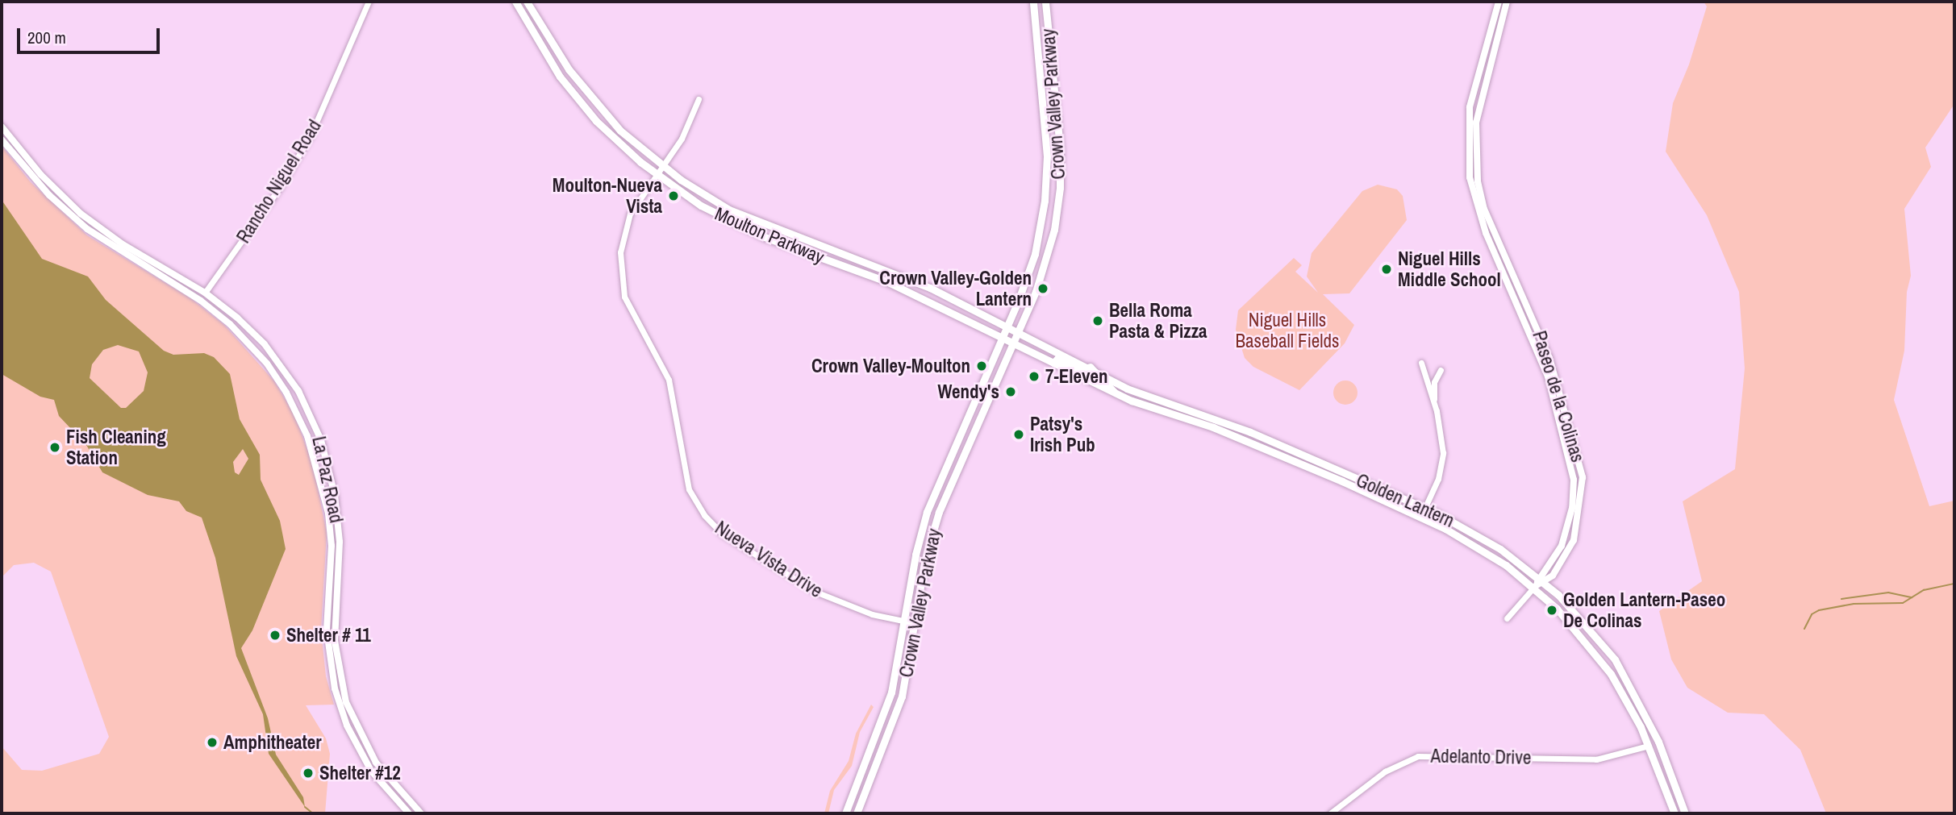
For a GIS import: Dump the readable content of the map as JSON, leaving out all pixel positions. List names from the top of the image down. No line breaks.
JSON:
{"streets":{"main road":["Crown Valley Parkway","Moulton Parkway","Paseo de la Colinas","La Paz Road","Golden Lantern"],"street":["Rancho Niguel Road","Nueva Vista Drive","Adelanto Drive"]},"crossings":[["Crown Valley Parkway","Moulton Parkway"],["Crown Valley Parkway","Golden Lantern"],["Crown Valley Parkway","Nueva Vista Drive"],["Rancho Niguel Road","La Paz Road"],["Moulton Parkway","Golden Lantern"],["Moulton Parkway","Nueva Vista Drive"],["Paseo de la Colinas","Golden Lantern"],["Golden Lantern","Adelanto Drive"]],"parks":["Niguel Hills Baseball Fields"],"places":["Moulton-Nueva Vista","Niguel Hills Middle School","Crown Valley-Golden Lantern","Bella Roma Pasta & Pizza","Crown Valley-Moulton","7-Eleven","Wendy's","Patsy's Irish Pub","Fish Cleaning Station","Golden Lantern-Paseo De Colinas","Shelter # 11","Amphitheater","Shelter #12"],"scale_bar":"200 m"}
